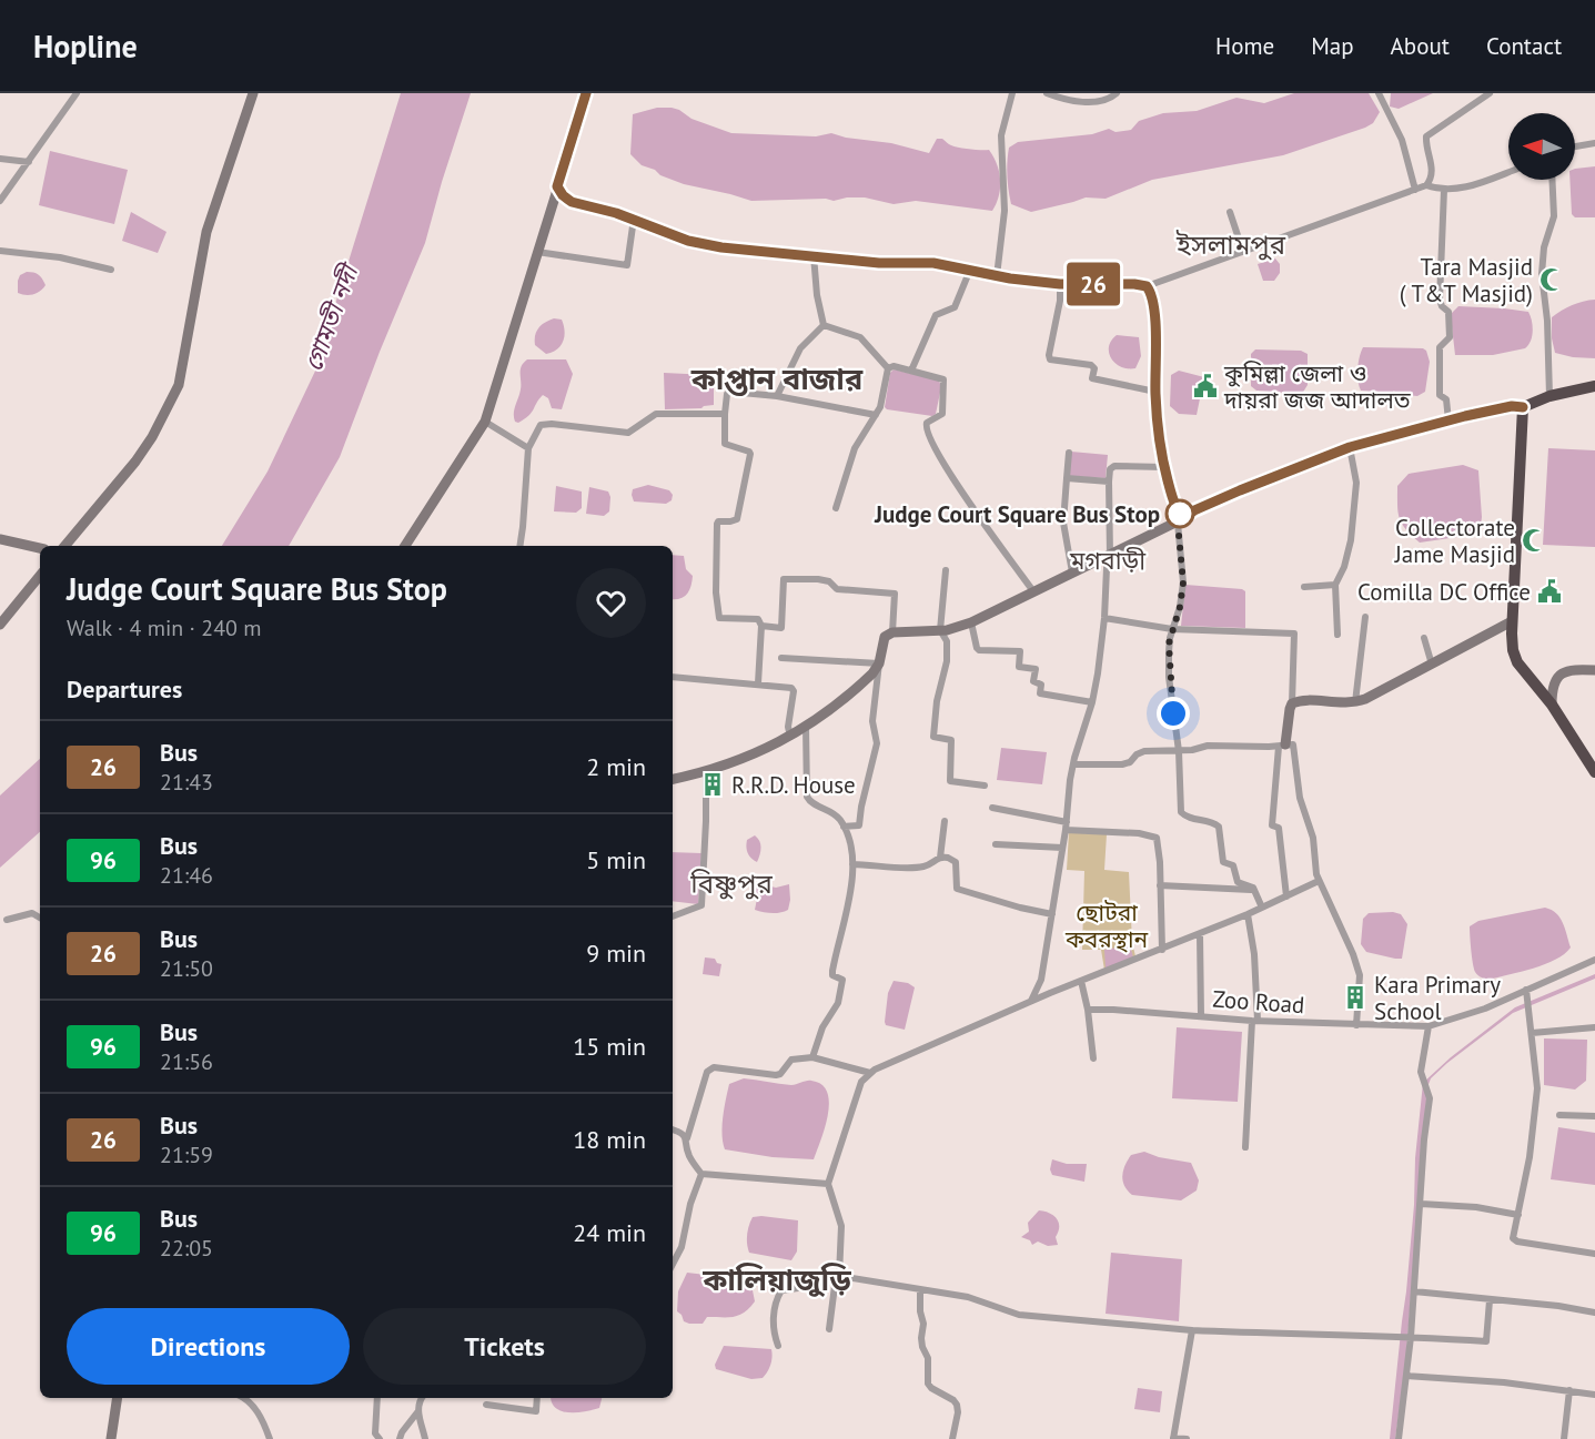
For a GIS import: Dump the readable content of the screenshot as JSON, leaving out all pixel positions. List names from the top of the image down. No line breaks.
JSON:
{"streets":{"street":["Zoo Road"]},"districts":["ইসলামপুর","কাপ্তান বাজার","মগবাড়ী","বিষ্ণুপুর","কালিয়াজুড়ি"],"water":["গোমতী নদী"],"parks":["ছোটরা কবরস্থান"],"places":{"mosque":["Tara Masjid ( T&T Masjid)","Collectorate Jame Masjid"],"public building":["কুমিল্লা জেলা ও দায়রা জজ আদালত","Comilla DC Office"],"other":["Judge Court Square Bus Stop"],"building":["R.R.D. House","Kara Primary School"]},"lines":["bus line 26"],"north":"left","page":{"header":"Hopline","nav":["Home","Map","About","Contact"],"on_map":"26","heading":[["Judge Court Square Bus Stop","Walk · 4 min · 240 m"],"Departures"],"list":[{"mark":"26","name":"Bus","note":"21:43","value":"2 min"},{"mark":"96","name":"Bus","note":"21:46","value":"5 min"},{"mark":"26","name":"Bus","note":"21:50","value":"9 min"},{"mark":"96","name":"Bus","note":"21:56","value":"15 min"},{"mark":"26","name":"Bus","note":"21:59","value":"18 min"},{"mark":"96","name":"Bus","note":"22:05","value":"24 min"}],"buttons":["Directions","Tickets"]}}
